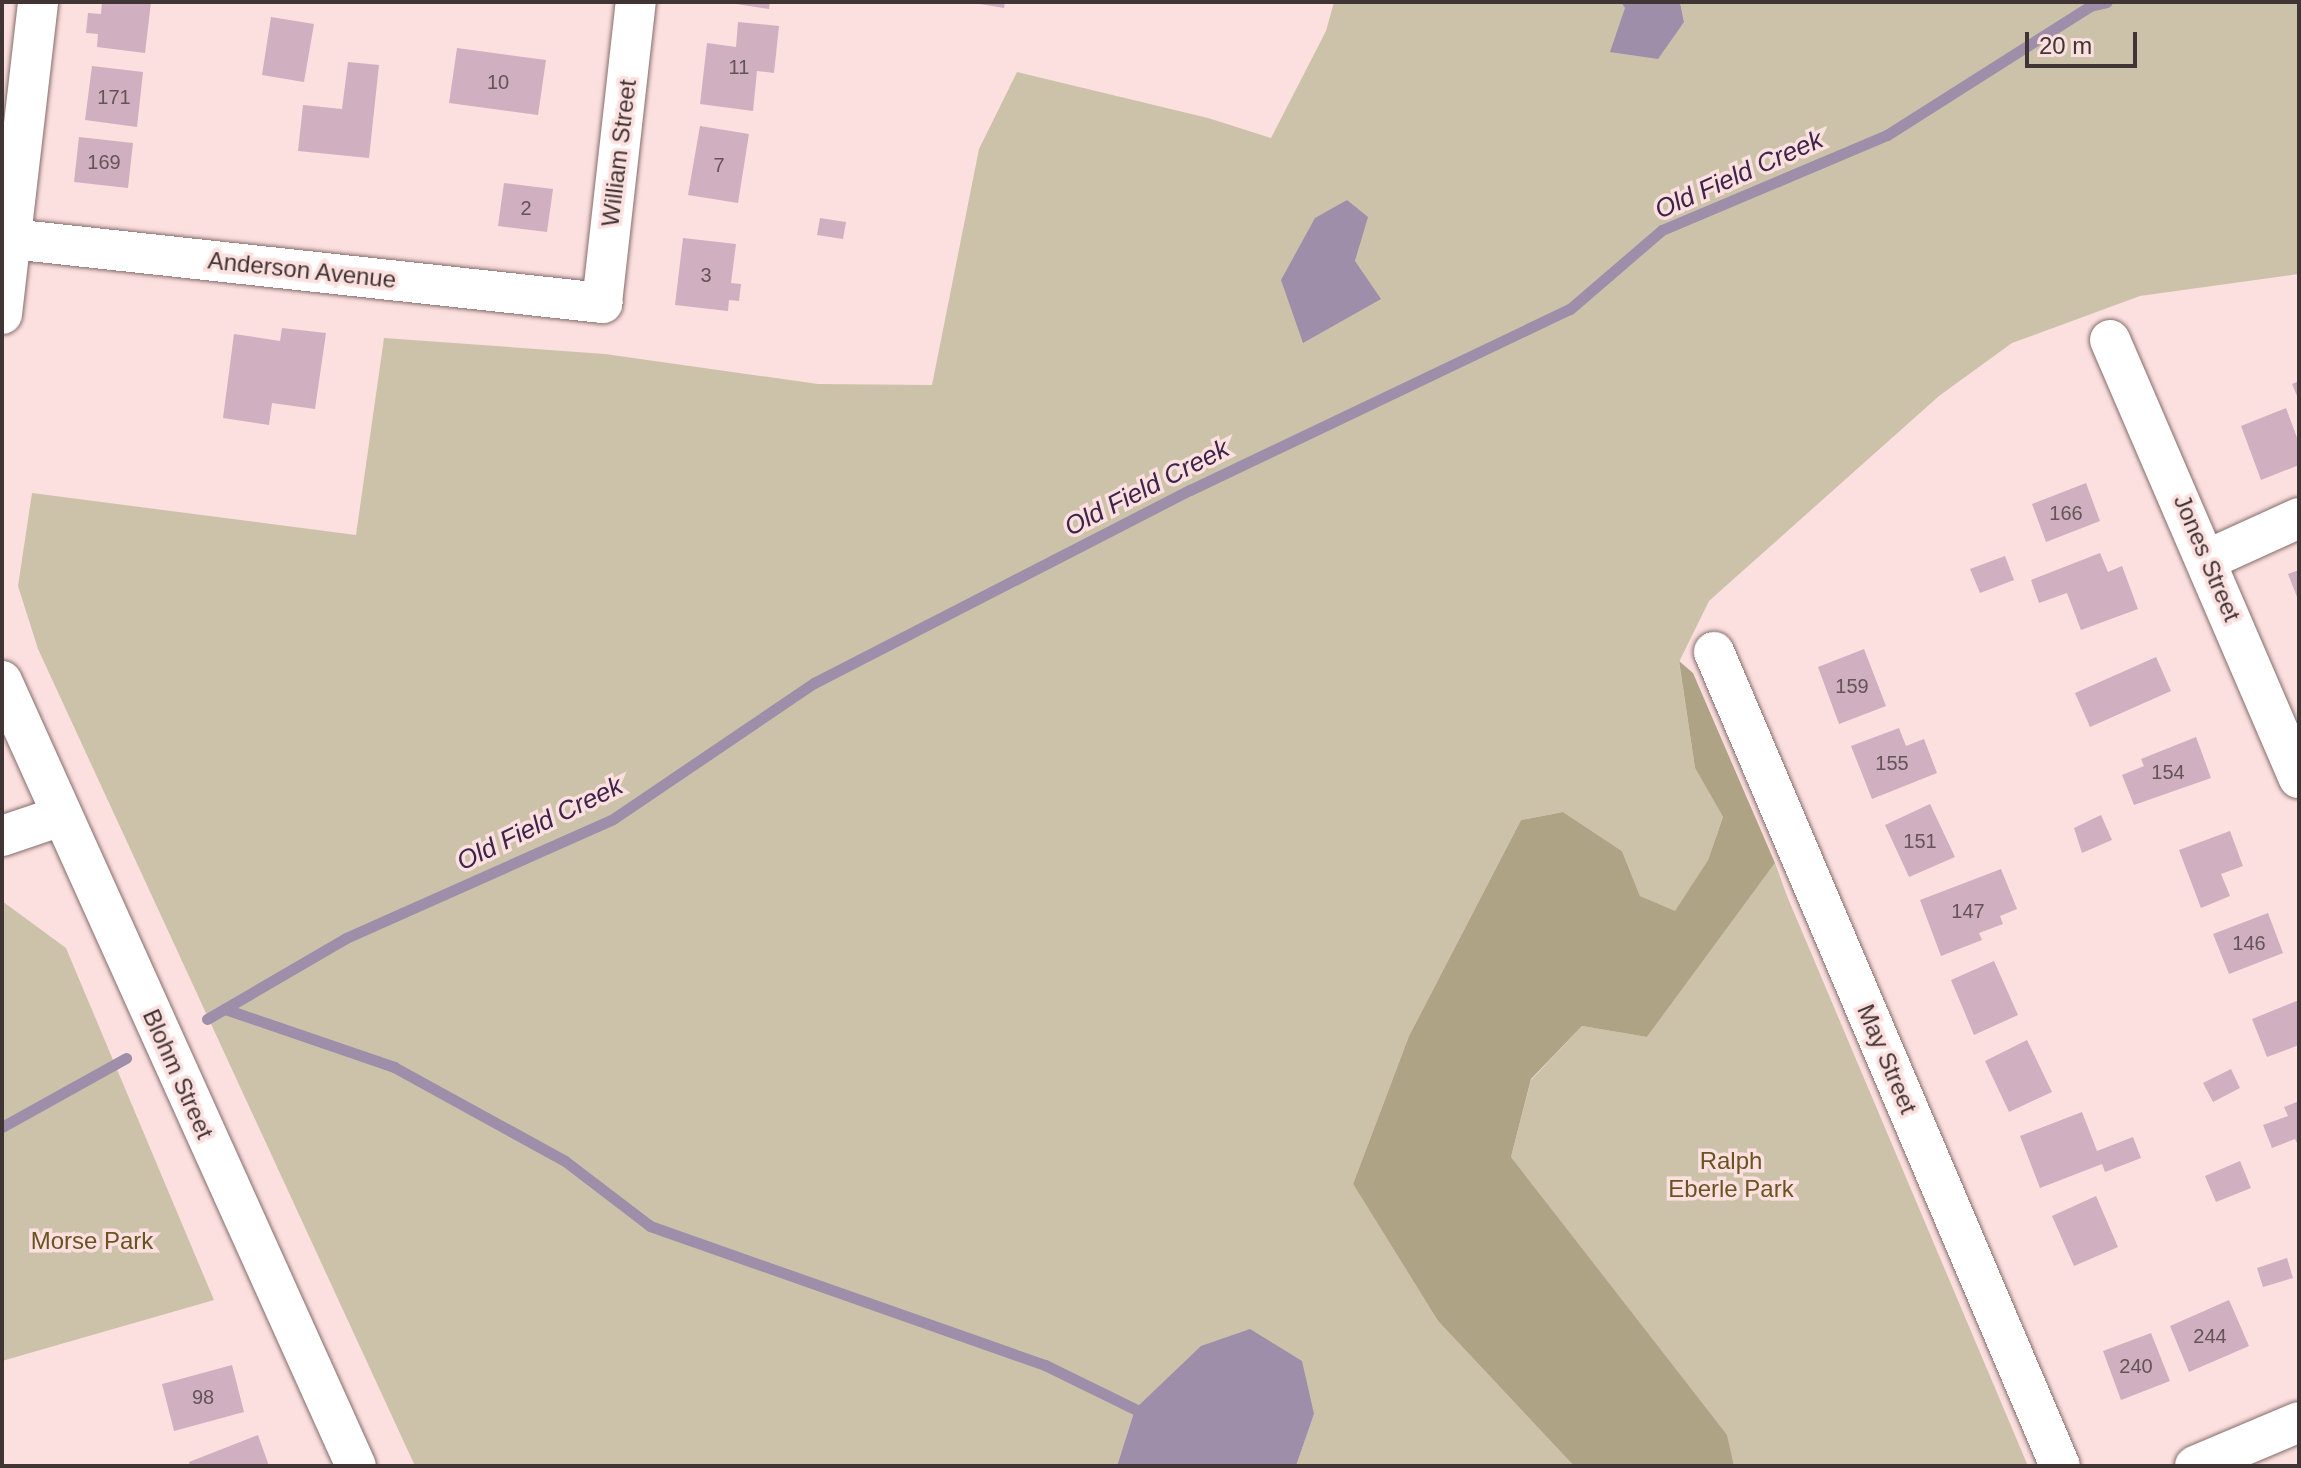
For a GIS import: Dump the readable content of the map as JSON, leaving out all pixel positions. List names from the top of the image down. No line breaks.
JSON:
{"streets":{"street":["William Street","Anderson Avenue","Jones Street","May Street","Blohm Street"]},"crossings":[["William Street","Anderson Avenue"]],"water":["Old Field Creek"],"parks":["Ralph Eberle Park","Morse Park"],"house_numbers":["11","10","171","169","7","2","3","166","159","155","154","151","147","146","244","240","98"],"scale_bar":"20 m"}
